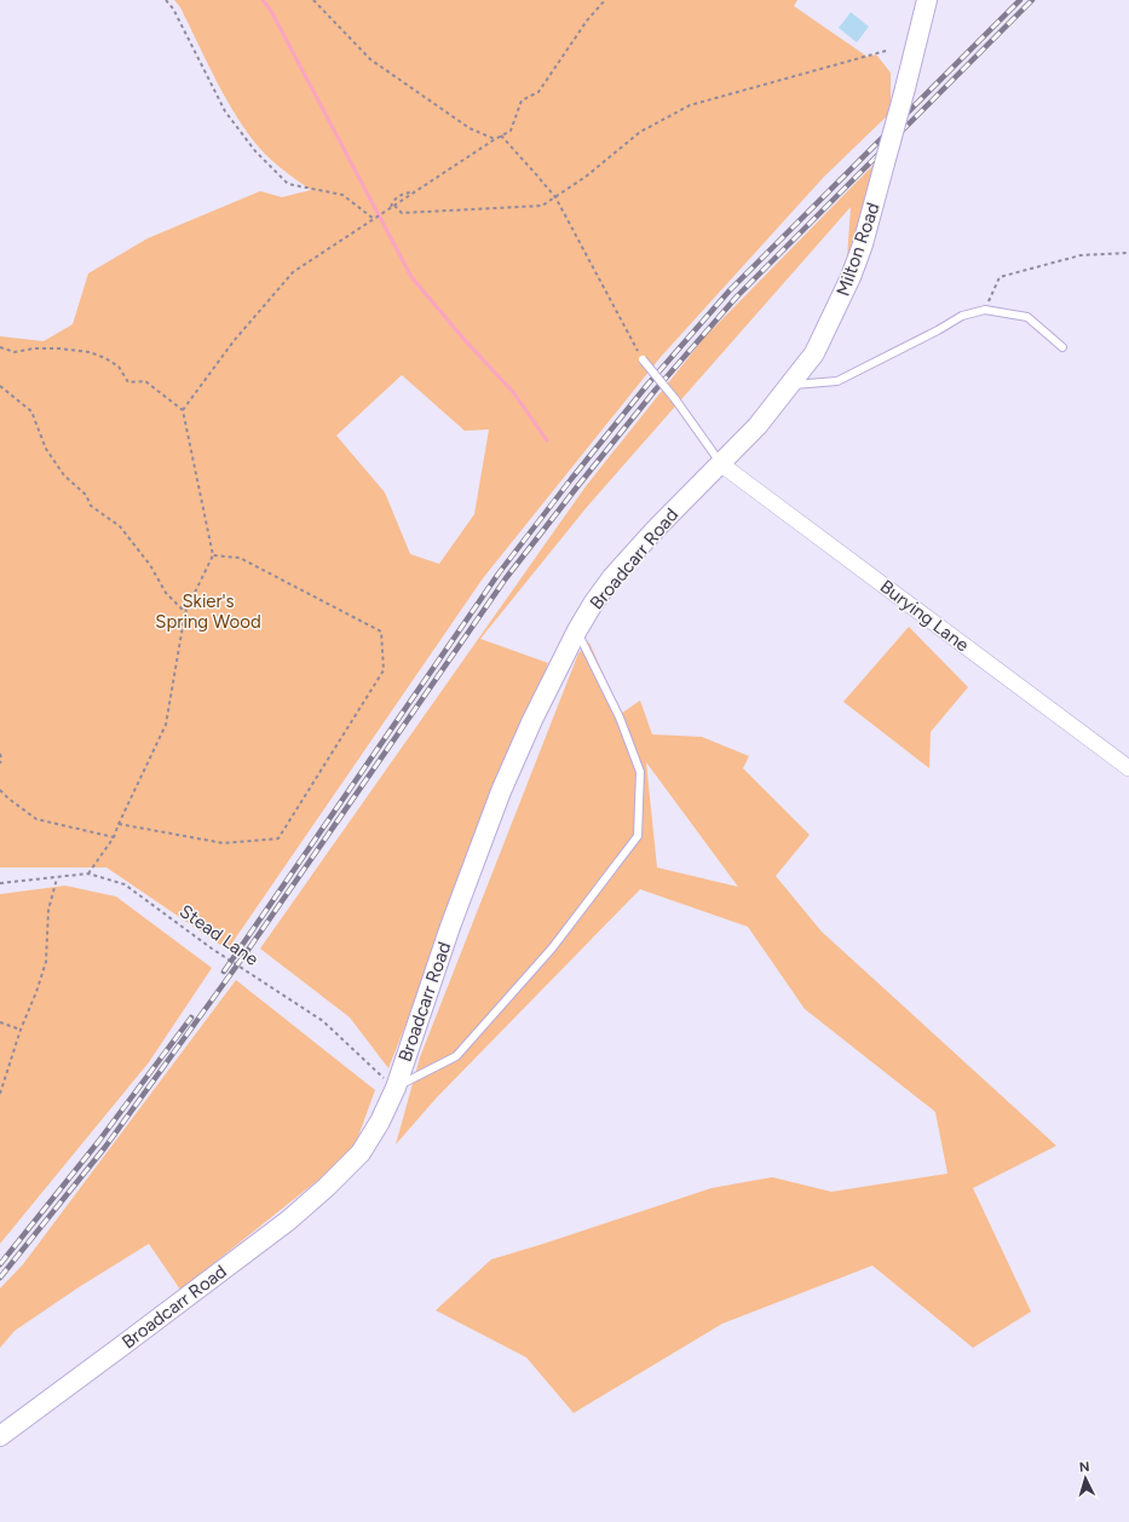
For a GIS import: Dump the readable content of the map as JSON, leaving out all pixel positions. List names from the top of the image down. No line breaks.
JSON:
{"streets":{"street":["Milton Road","Broadcarr Road","Burying Lane"],"path":["Stead Lane"]},"crossings":[["Milton Road","Broadcarr Road"],["Milton Road","Burying Lane"],["Broadcarr Road","Burying Lane"],["Broadcarr Road","Stead Lane"]],"parks":["Skier's Spring Wood"],"north":"top"}
